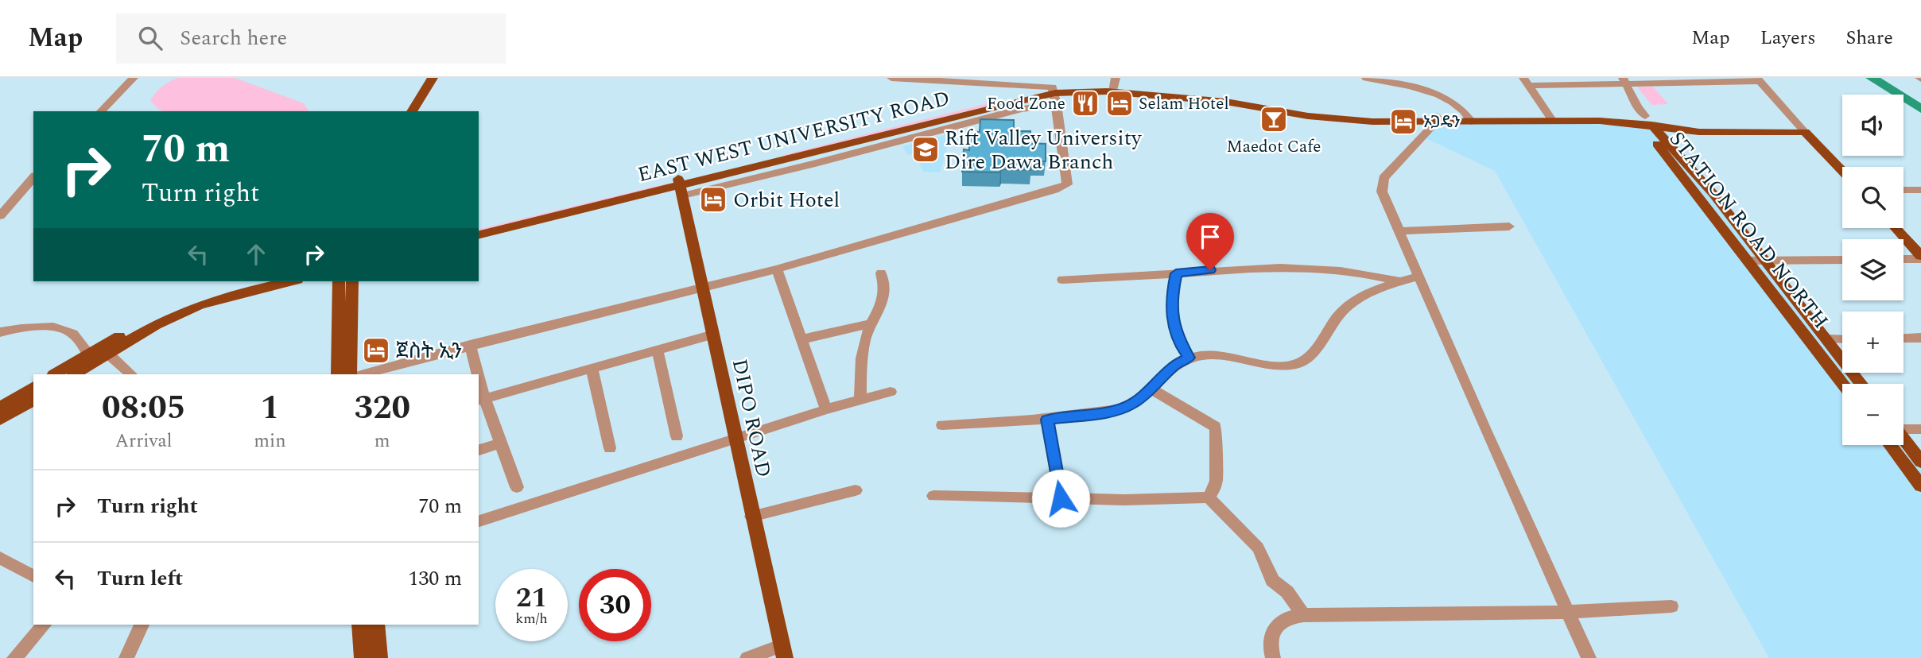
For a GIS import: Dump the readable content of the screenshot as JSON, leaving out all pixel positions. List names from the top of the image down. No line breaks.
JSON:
{"streets":{"main road":["EAST WEST UNIVERSITY ROAD","STATION ROAD NORTH","DIPO ROAD"]},"crossings":[["EAST WEST UNIVERSITY ROAD","STATION ROAD NORTH"],["EAST WEST UNIVERSITY ROAD","DIPO ROAD"]],"places":{"restaurant":["Food Zone"],"hotel":["Selam Hotel","ኦጋዴን","Orbit Hotel","ጀስት ኢን"],"bar":["Maedot Cafe"],"school or university":["Rift Valley University Dire Dawa Branch"]},"page":{"header":"Map","search":"Search here","nav":["Map","Layers","Share"],"map_buttons":["+","−"],"turn":["70 m","Turn right"],"eta":["08:05","Arrival","1","min","320","m"],"list":[{"name":"Turn right","value":"70 m"},{"name":"Turn left","value":"130 m"}],"speed":"21 km/h","limit":"30"}}
